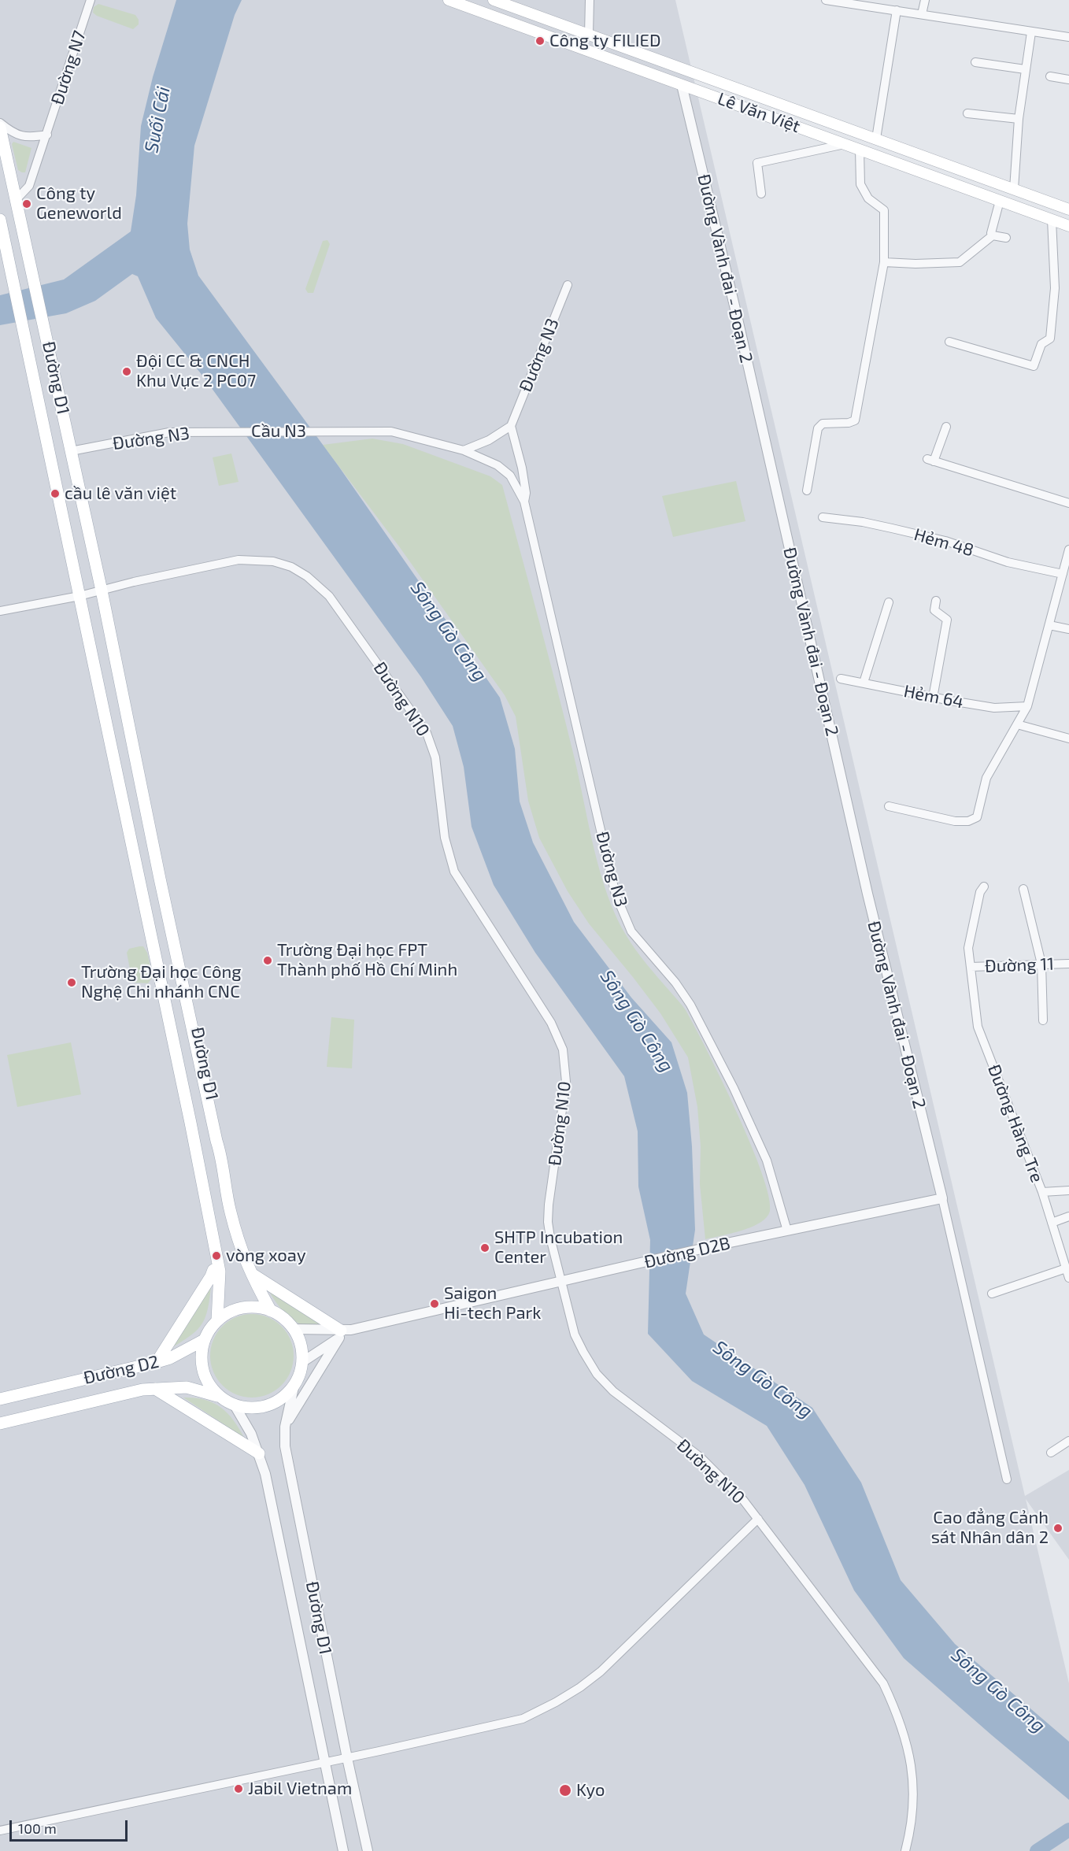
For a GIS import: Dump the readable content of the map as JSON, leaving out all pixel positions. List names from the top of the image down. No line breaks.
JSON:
{"streets":{"main road":["Lê Văn Việt","Đường D1","Đường D2"],"street":["Đường N7","Đường Vành đai - Đoạn 2","Đường N3","Cầu N3","Hẻm 48","Hẻm 64","Đường N10","Đường 11","Đường Hàng Tre","Đường D2B"]},"crossings":[["Đường N7","Đường D1"],["Lê Văn Việt","Đường Vành đai - Đoạn 2"],["Đường Vành đai - Đoạn 2","Đường D2B"],["Đường N3","Đường D1"],["Đường N3","Cầu N3"],["Đường N3","Đường D2B"],["Đường D1","Đường N10"],["Đường D1","Đường D2B"],["Đường D1","Đường D2"],["Đường N10","Đường D2B"],["Đường 11","Đường Hàng Tre"],["Đường D2B","Đường D2"]],"water":["Suối Cái","Sông Gò Công"],"places":["Công ty FILIED","Công ty Geneworld","Đội CC & CNCH Khu Vực 2 PC07","cầu lê văn việt","Trường Đại học FPT Thành phố Hồ Chí Minh","Trường Đại học Công Nghệ Chi nhánh CNC","SHTP Incubation Center","vòng xoay","Saigon Hi-tech Park","Cao đẳng Cảnh sát Nhân dân 2","Jabil Vietnam","Kyo"],"scale_bar":"100 m"}
